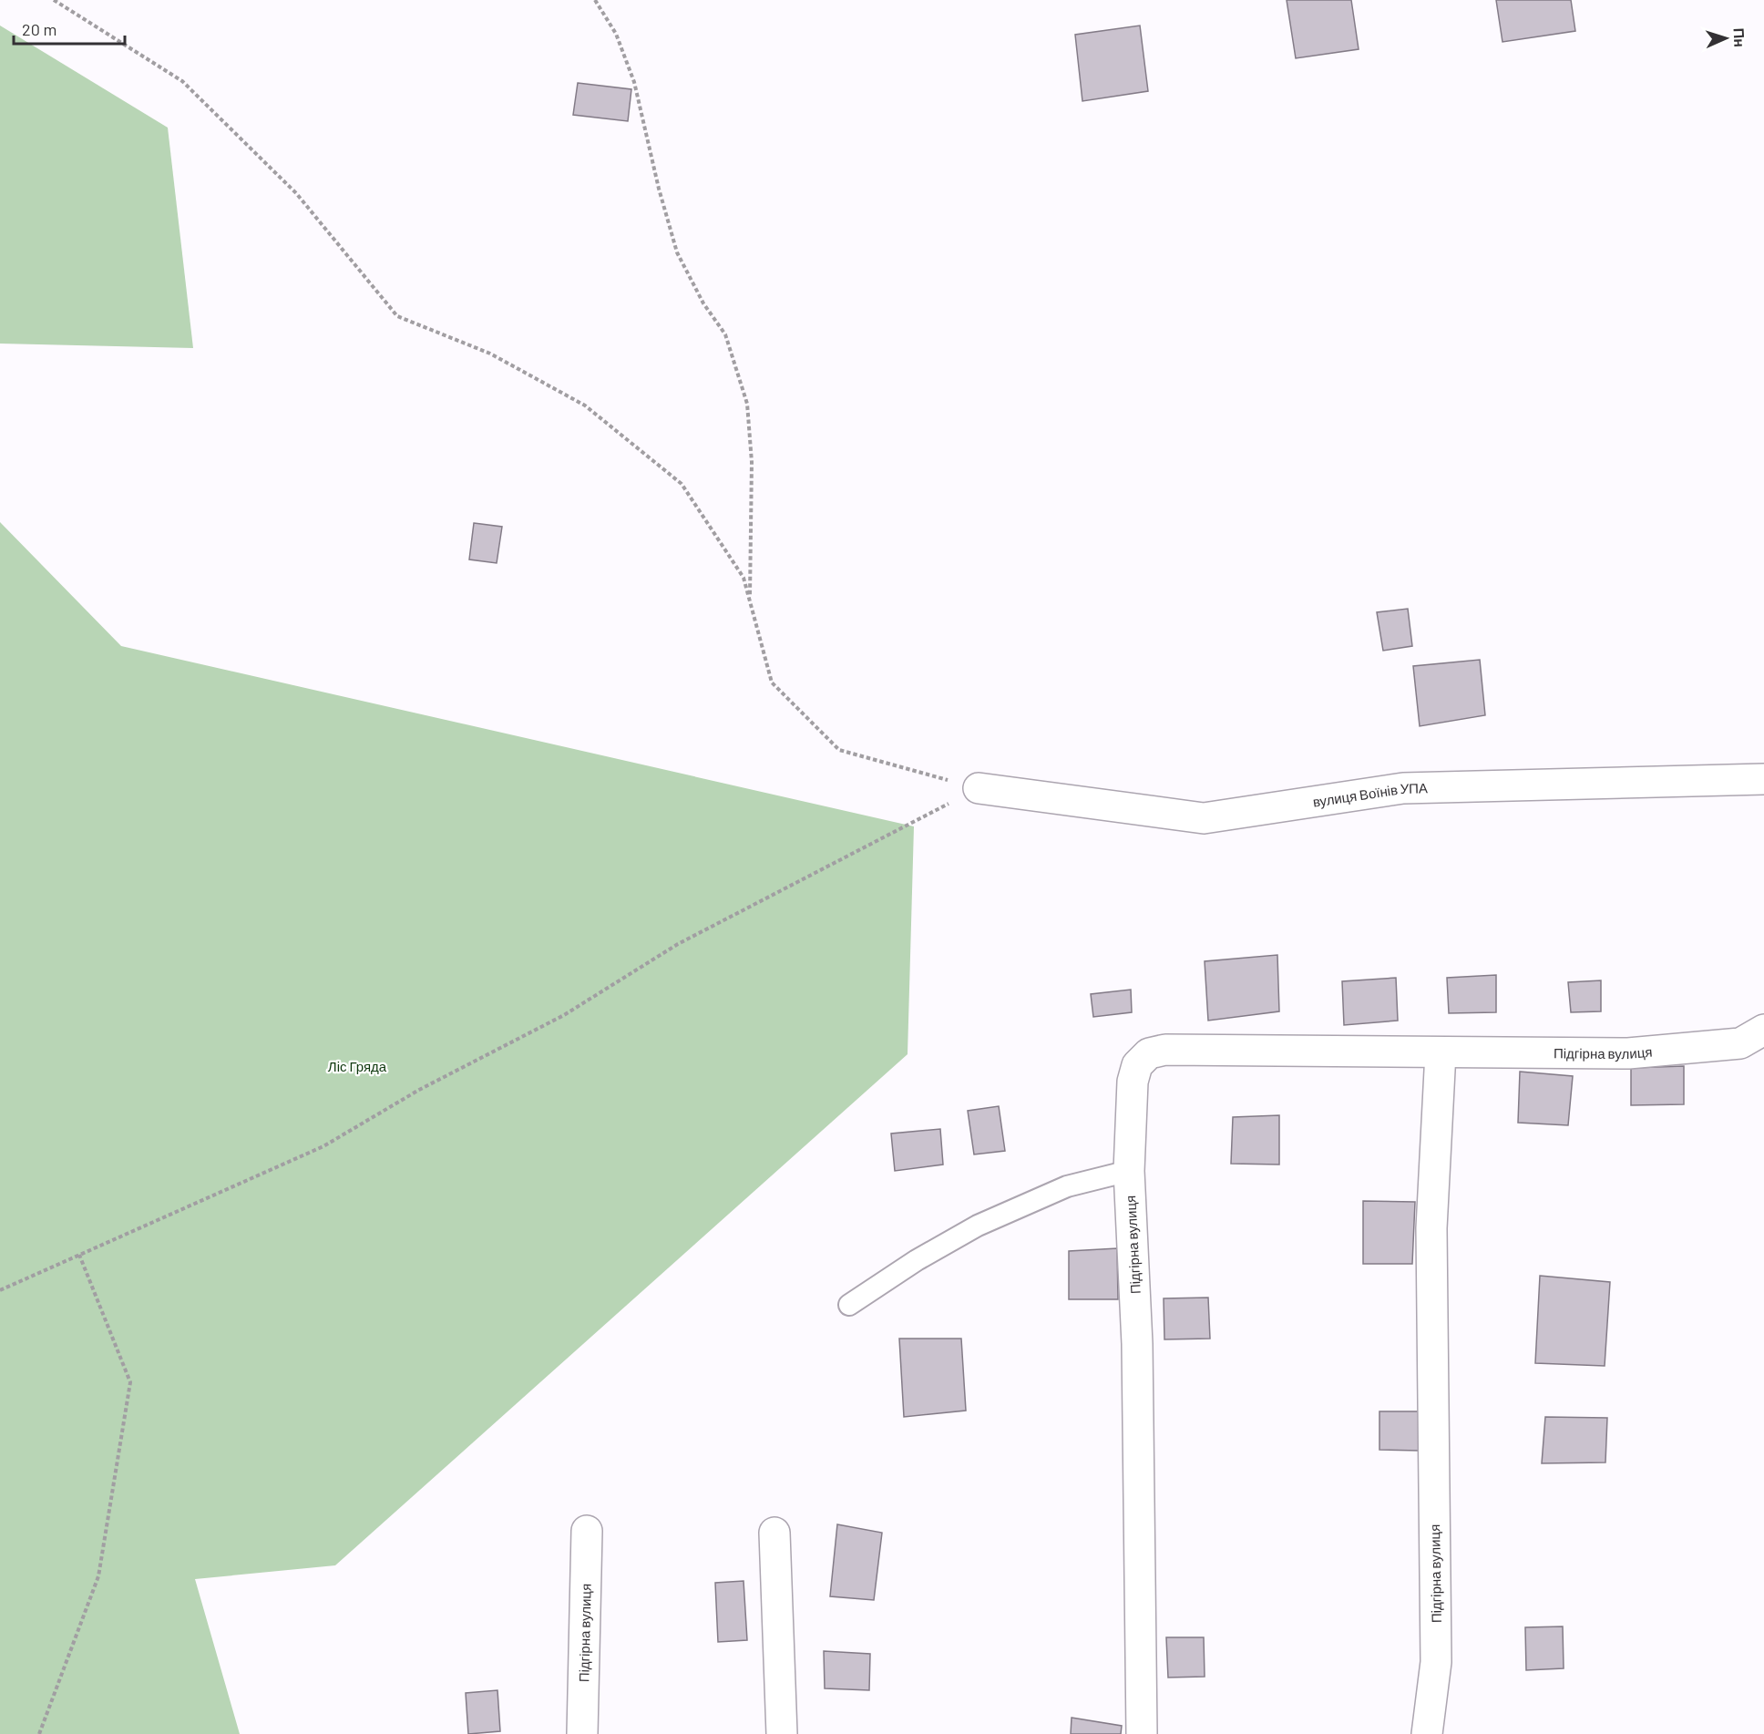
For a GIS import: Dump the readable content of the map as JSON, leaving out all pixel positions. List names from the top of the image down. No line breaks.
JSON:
{"streets":{"street":["вулиця Воїнів УПА","Підгірна вулиця"]},"parks":["Ліс Гряда"],"scale_bar":"20 m","north":"right"}
